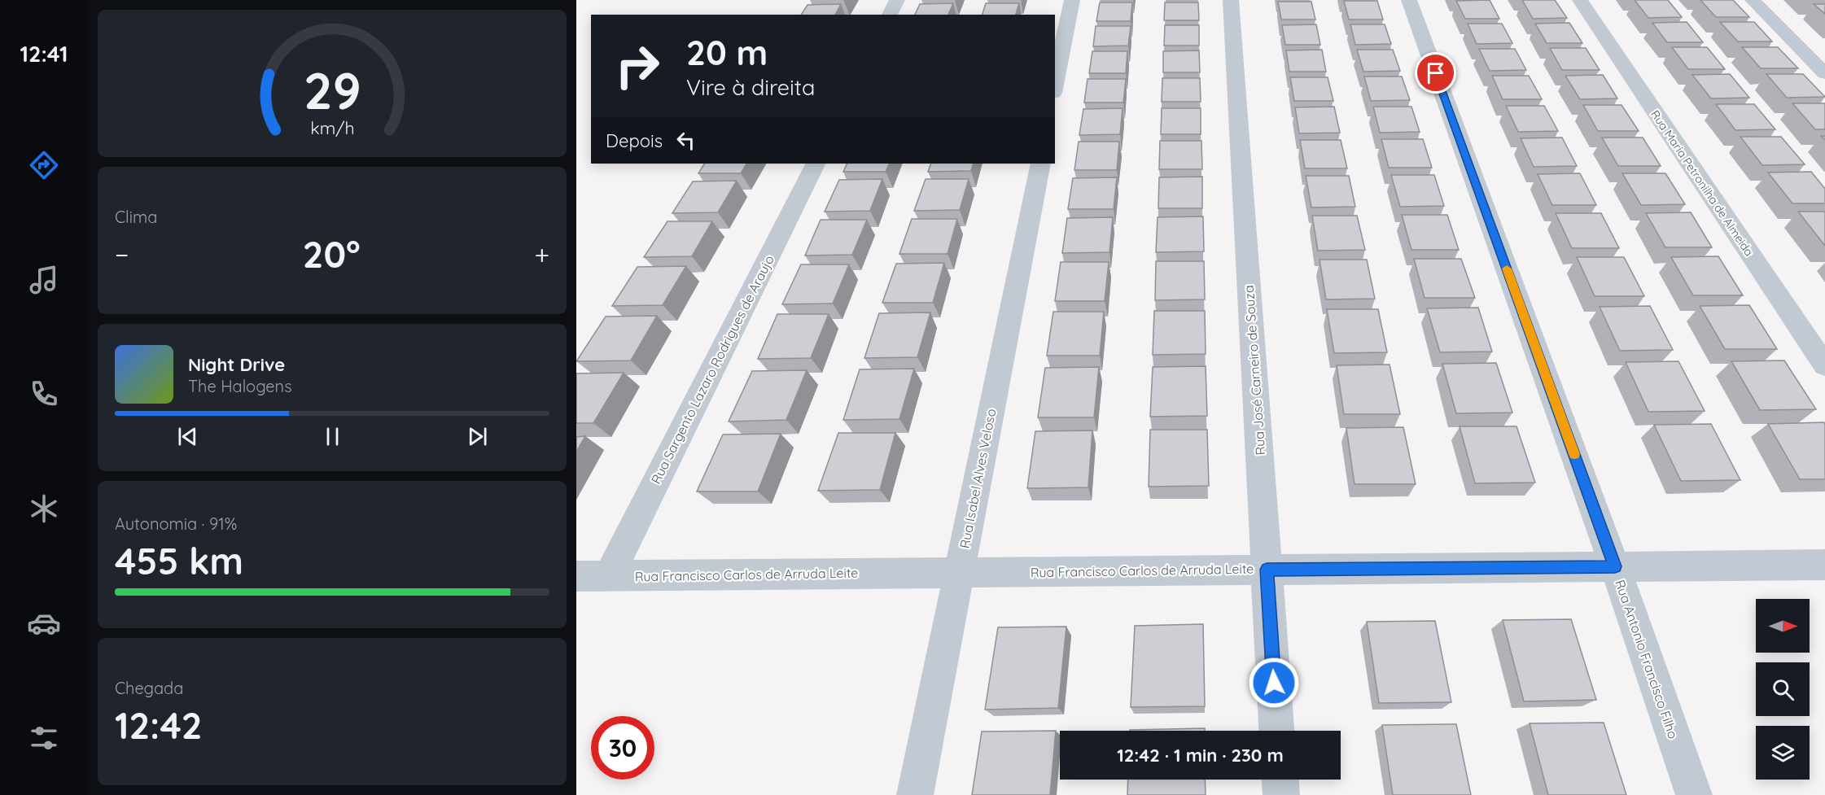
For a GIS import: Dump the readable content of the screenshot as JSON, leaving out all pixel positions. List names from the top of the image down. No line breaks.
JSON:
{"streets":{"street":["Rua Maria Petronilha de Almeida","Rua Sargento Lazaro Rodrigues de Araujo","Rua José Carneiro de Souza","Rua Isabel Alves Veloso","Rua Francisco Carlos de Arruda Leite","Rua Antonio Francisco Filho"]},"crossings":[["Rua Sargento Lazaro Rodrigues de Araujo","Rua Francisco Carlos de Arruda Leite"],["Rua José Carneiro de Souza","Rua Francisco Carlos de Arruda Leite"],["Rua Isabel Alves Veloso","Rua Francisco Carlos de Arruda Leite"],["Rua Francisco Carlos de Arruda Leite","Rua Antonio Francisco Filho"]],"north":"right","page":{"tabs":"12:41","turn":["20 m","Vire à direita"],"then":"Depois","tile":["Clima",["Autonomia · 91%","455 km"],["Chegada","12:42"]],"heat":["−","20°","+"],"song":["Night Drive","The Halogens"],"limit":"30","trip":"12:42 · 1 min · 230 m","gauge":["29","km/h"]}}
